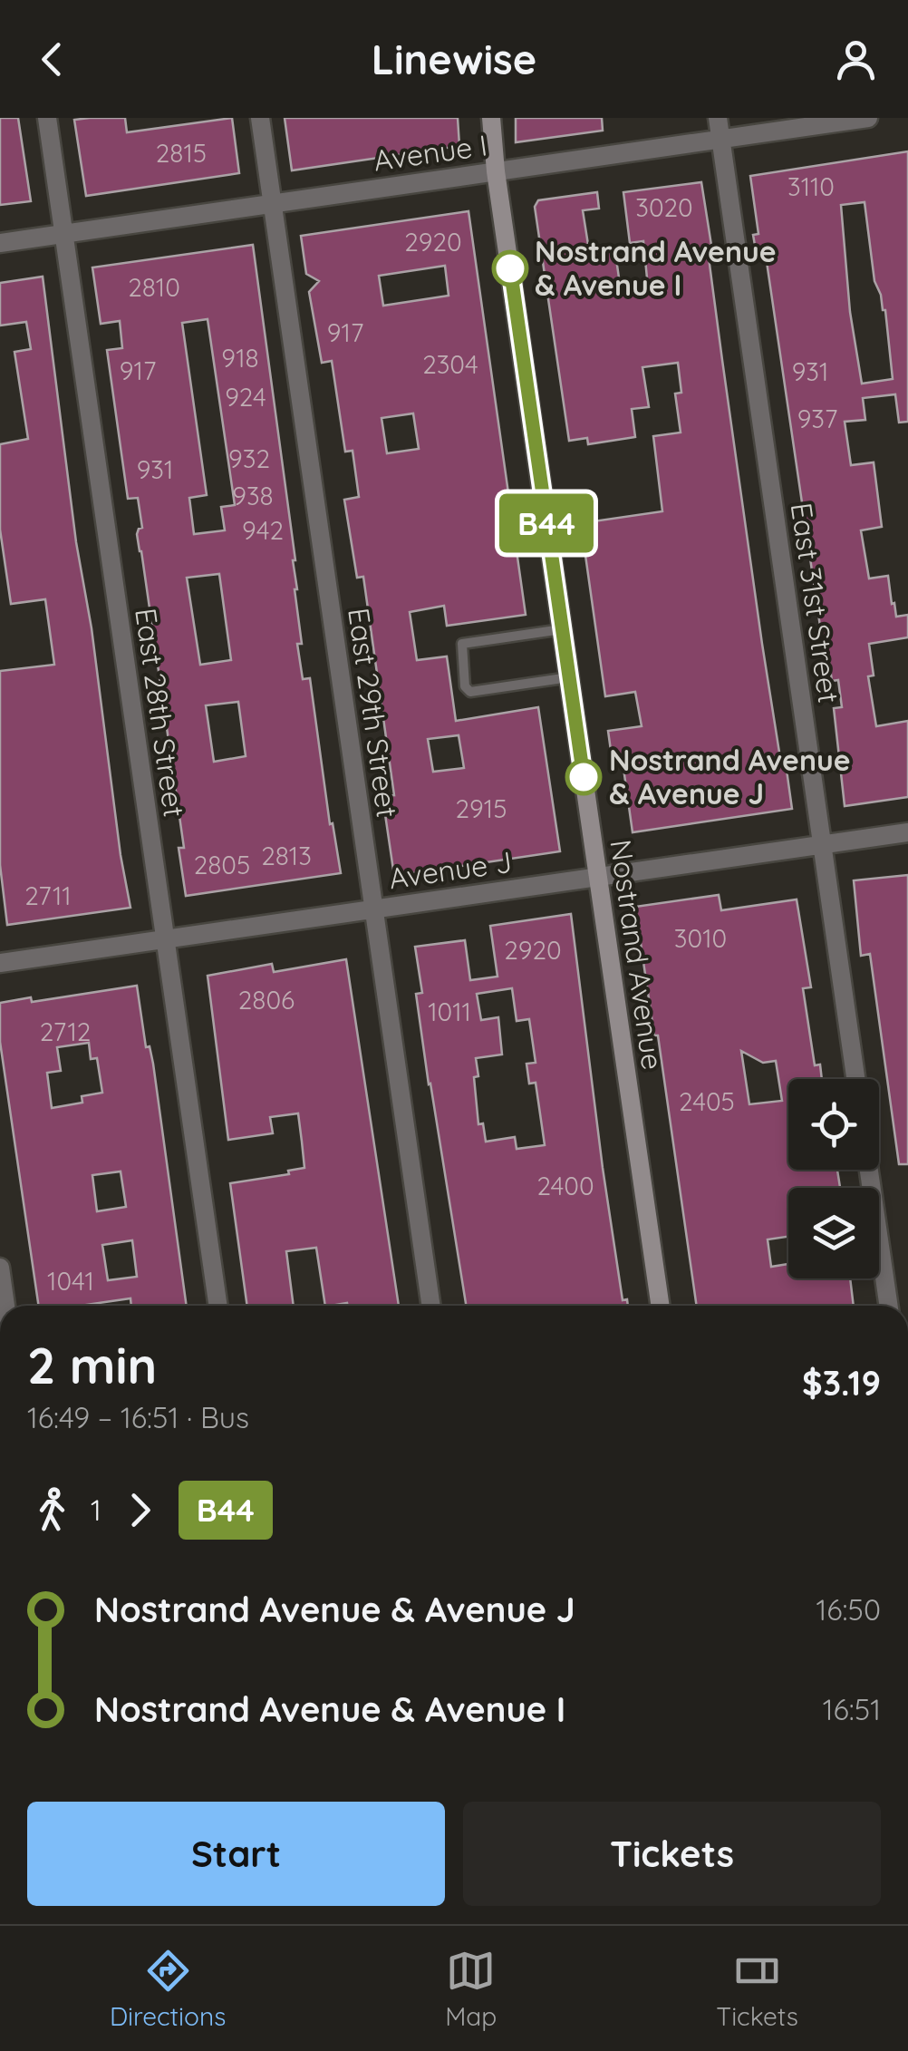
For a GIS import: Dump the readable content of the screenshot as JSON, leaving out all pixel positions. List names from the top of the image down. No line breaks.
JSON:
{"streets":{"main road":["Nostrand Avenue"],"street":["Avenue I","East 31st Street","East 28th Street","East 29th Street","Avenue J"]},"crossings":[["Avenue I","East 31st Street"],["Avenue I","East 28th Street"],["Avenue I","East 29th Street"],["Avenue I","Nostrand Avenue"],["East 31st Street","Avenue J"],["East 28th Street","Avenue J"],["East 29th Street","Avenue J"],["Avenue J","Nostrand Avenue"]],"places":["Nostrand Avenue & Avenue I","Nostrand Avenue & Avenue J"],"lines":["bus line B44"],"house_numbers":["2815","3110","3020","2920","2810","917","918","2304","917","931","924","937","932","931","938","942","2915","2813","2805","2711","3010","2920","2806","1011","2712","2405","2400","1041"],"page":{"header":"Linewise","on_map":"B44","heading":["2 min","16:49 – 16:51 · Bus","$3.19"],"legs":["1","B44"],"list":[{"name":"Nostrand Avenue & Avenue J","value":"16:50"},{"name":"Nostrand Avenue & Avenue I","value":"16:51"}],"buttons":["Start","Tickets"],"tabs":["Directions","Map","Tickets"]}}
